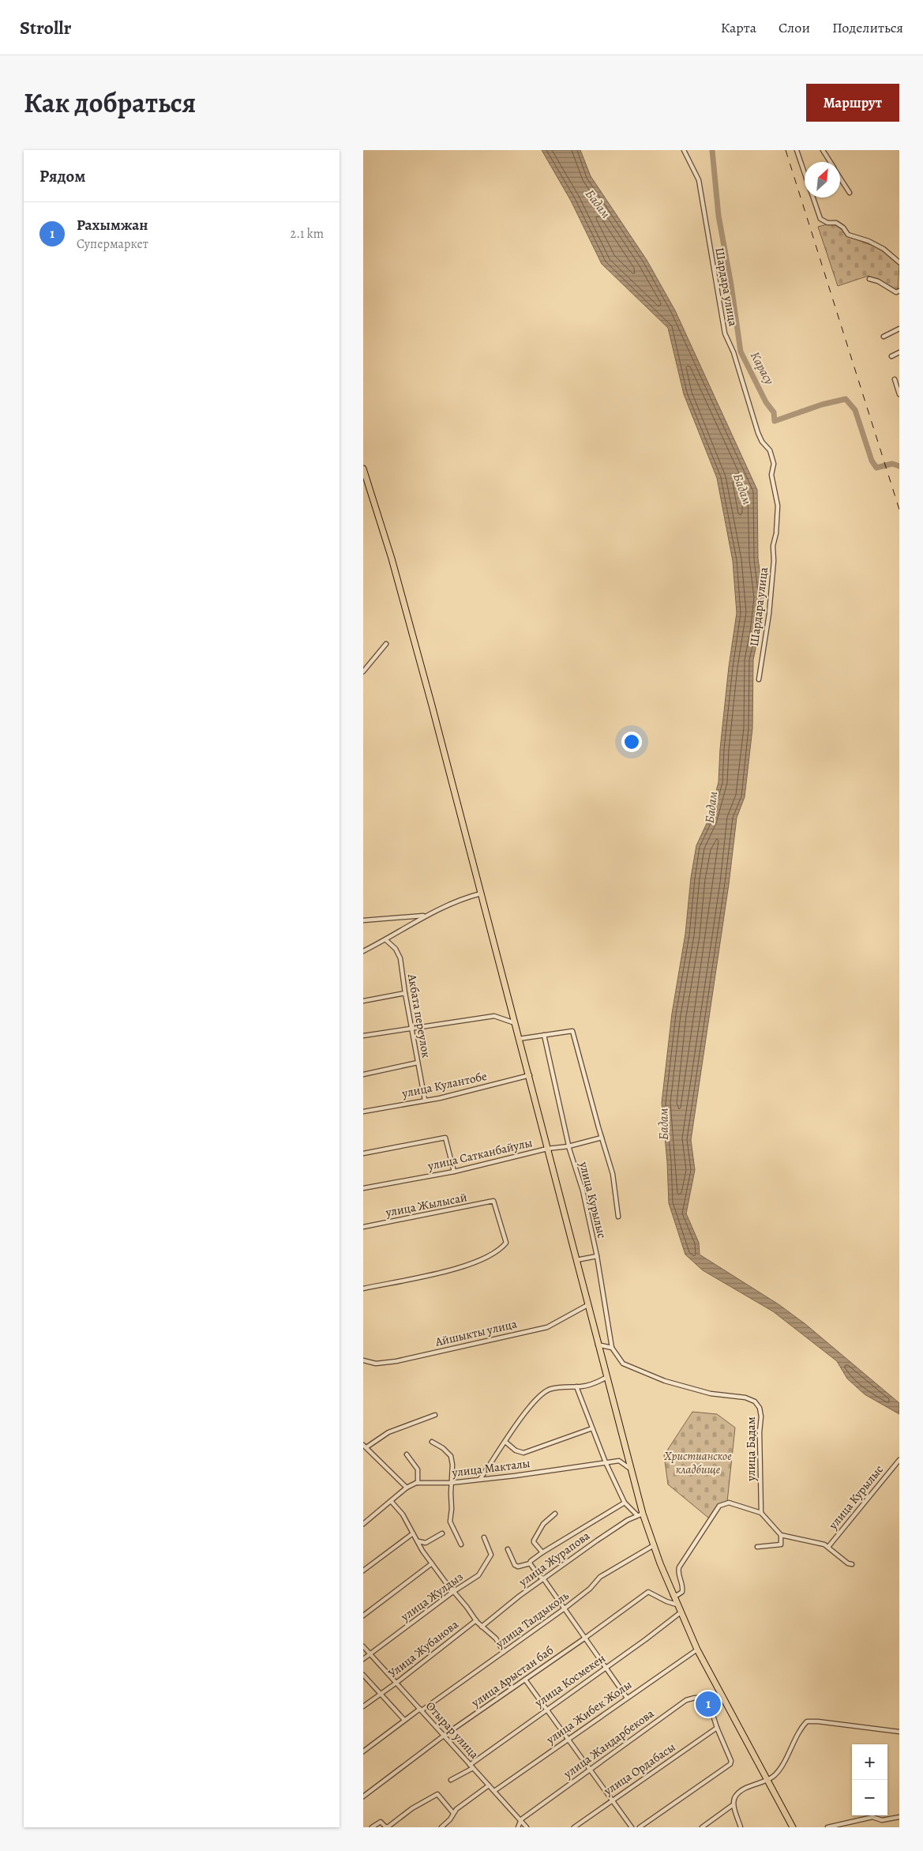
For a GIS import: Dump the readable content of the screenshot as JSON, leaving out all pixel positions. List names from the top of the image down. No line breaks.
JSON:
{"streets":{"street":["Шардара улица","Акбата переулок","улица Кулантобе","улица Сатканбайулы","улица Курылыс","улица Жылысай","Айшыкты улица","улица Бадам","улица Макталы","улица Журапова","улица Жулдыз","улица Талдыколь","Улица Жубанова","улица Арыстан баб","улица Космекен","улица Жибек Жолы","Отырар улица","улица Жандарбекова","улица Ордабасы"]},"crossings":[["Акбата переулок","улица Кулантобе"],["улица Сатканбайулы","улица Курылыс"],["улица Курылыс","улица Бадам"],["улица Жулдыз","Отырар улица"],["улица Талдыколь","Отырар улица"],["Улица Жубанова","Отырар улица"],["улица Арыстан баб","Отырар улица"],["улица Космекен","Отырар улица"],["улица Жибек Жолы","Отырар улица"],["Отырар улица","улица Жандарбекова"]],"water":["Бадам","Карасу"],"parks":["Христианское кладбище"],"north":"top right","page":{"header":"Strollr","nav":["Карта","Слои","Поделиться"],"title":"Как добраться","buttons":"Маршрут","heading":"Рядом","list":[{"mark":"1","name":"Рахымжан","note":"Супермаркет","value":"2.1 km"}],"pins":"1","map_buttons":["+","−"]}}
